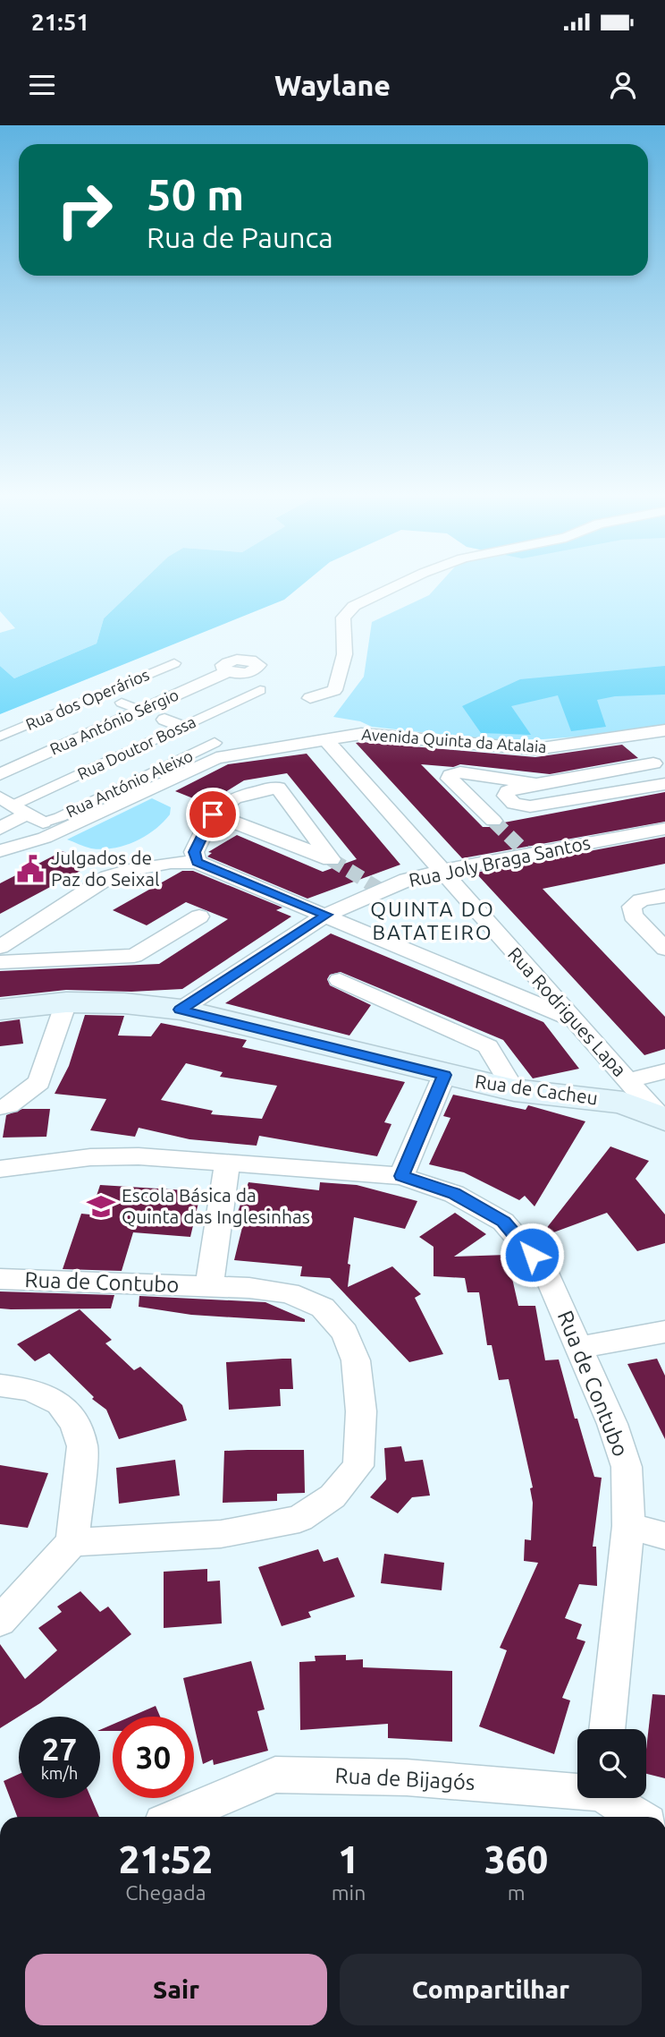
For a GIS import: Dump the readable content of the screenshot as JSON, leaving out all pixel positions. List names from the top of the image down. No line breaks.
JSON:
{"streets":{"main road":["Rua de Cacheu"],"street":["Rua dos Operários","Rua António Sérgio","Avenida Quinta da Atalaia","Rua Doutor Bossa","Rua António Aleixo","Rua Joly Braga Santos","Rua Rodrigues Lapa","Rua de Contubo","Rua de Bijagós"]},"crossings":[["Avenida Quinta da Atalaia","Rua Rodrigues Lapa"],["Rua Doutor Bossa","Rua António Aleixo"],["Rua Joly Braga Santos","Rua Rodrigues Lapa"],["Rua Joly Braga Santos","Rua de Cacheu"],["Rua Rodrigues Lapa","Rua de Cacheu"]],"districts":["QUINTA DO BATATEIRO"],"places":{"public building":["Julgados de Paz do Seixal"],"school or university":["Escola Básica da Quinta das Inglesinhas"]},"page":{"status":"21:51","header":"Waylane","turn":["50 m","Rua de Paunca"],"speed":"27 km/h","limit":"30","eta":["21:52","Chegada","1","min","360","m"],"buttons":["Sair","Compartilhar"]}}
